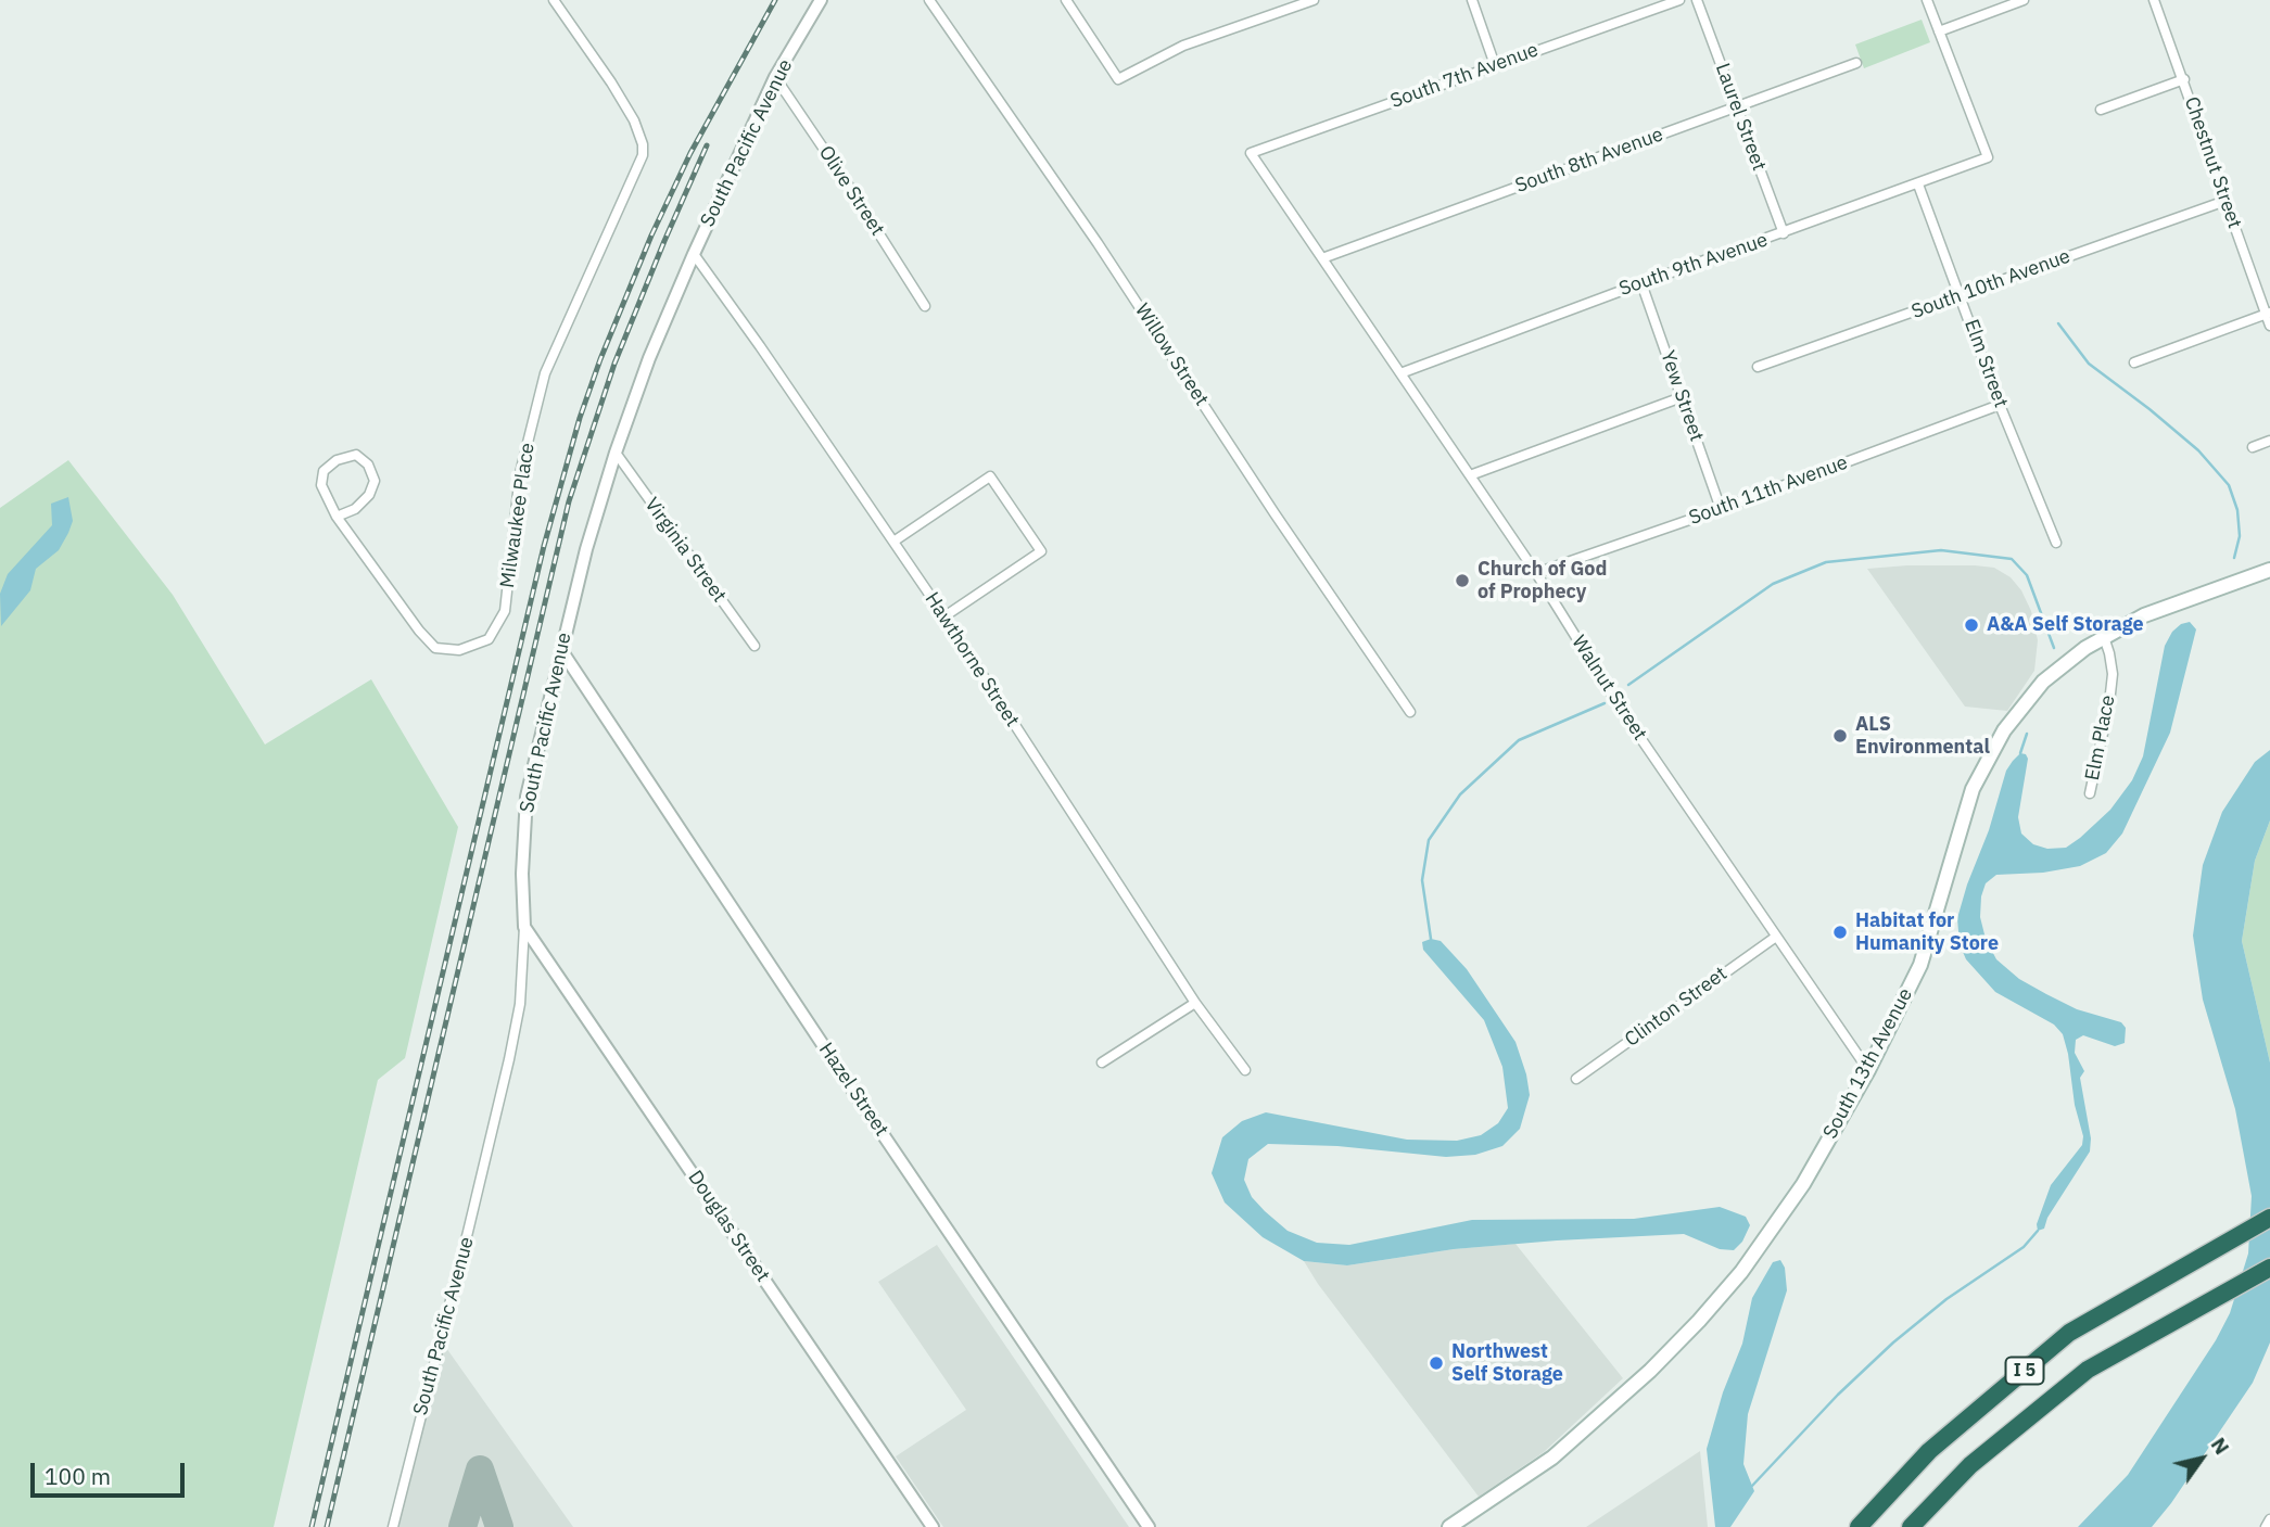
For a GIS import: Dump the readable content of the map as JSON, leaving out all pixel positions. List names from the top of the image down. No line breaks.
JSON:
{"streets":{"highway":["I 5"],"main road":["South 13th Avenue"],"street":["South 7th Avenue","Laurel Street","South Pacific Avenue","South 8th Avenue","Chestnut Street","Olive Street","South 9th Avenue","South 10th Avenue","Willow Street","Elm Street","Yew Street","South 11th Avenue","Milwaukee Place","Virginia Street","Hawthorne Street","Walnut Street","Elm Place","Clinton Street","Hazel Street","Douglas Street"]},"crossings":[["South 7th Avenue","Walnut Street"],["Laurel Street","South 8th Avenue"],["Laurel Street","South 9th Avenue"],["South Pacific Avenue","Olive Street"],["South Pacific Avenue","Virginia Street"],["South Pacific Avenue","Hawthorne Street"],["South Pacific Avenue","Hazel Street"],["South Pacific Avenue","Douglas Street"],["South 8th Avenue","Walnut Street"],["Chestnut Street","South 10th Avenue"],["South 9th Avenue","Elm Street"],["South 9th Avenue","Yew Street"],["South 9th Avenue","Walnut Street"],["South 10th Avenue","Elm Street"],["Elm Street","South 11th Avenue"],["Yew Street","South 11th Avenue"],["South 11th Avenue","Walnut Street"],["Walnut Street","Clinton Street"],["Walnut Street","South 13th Avenue"],["Elm Place","South 13th Avenue"]],"places":["Church of God of Prophecy","A&A Self Storage","ALS Environmental","Habitat for Humanity Store","Northwest Self Storage"],"scale_bar":"100 m","north":"top right"}
